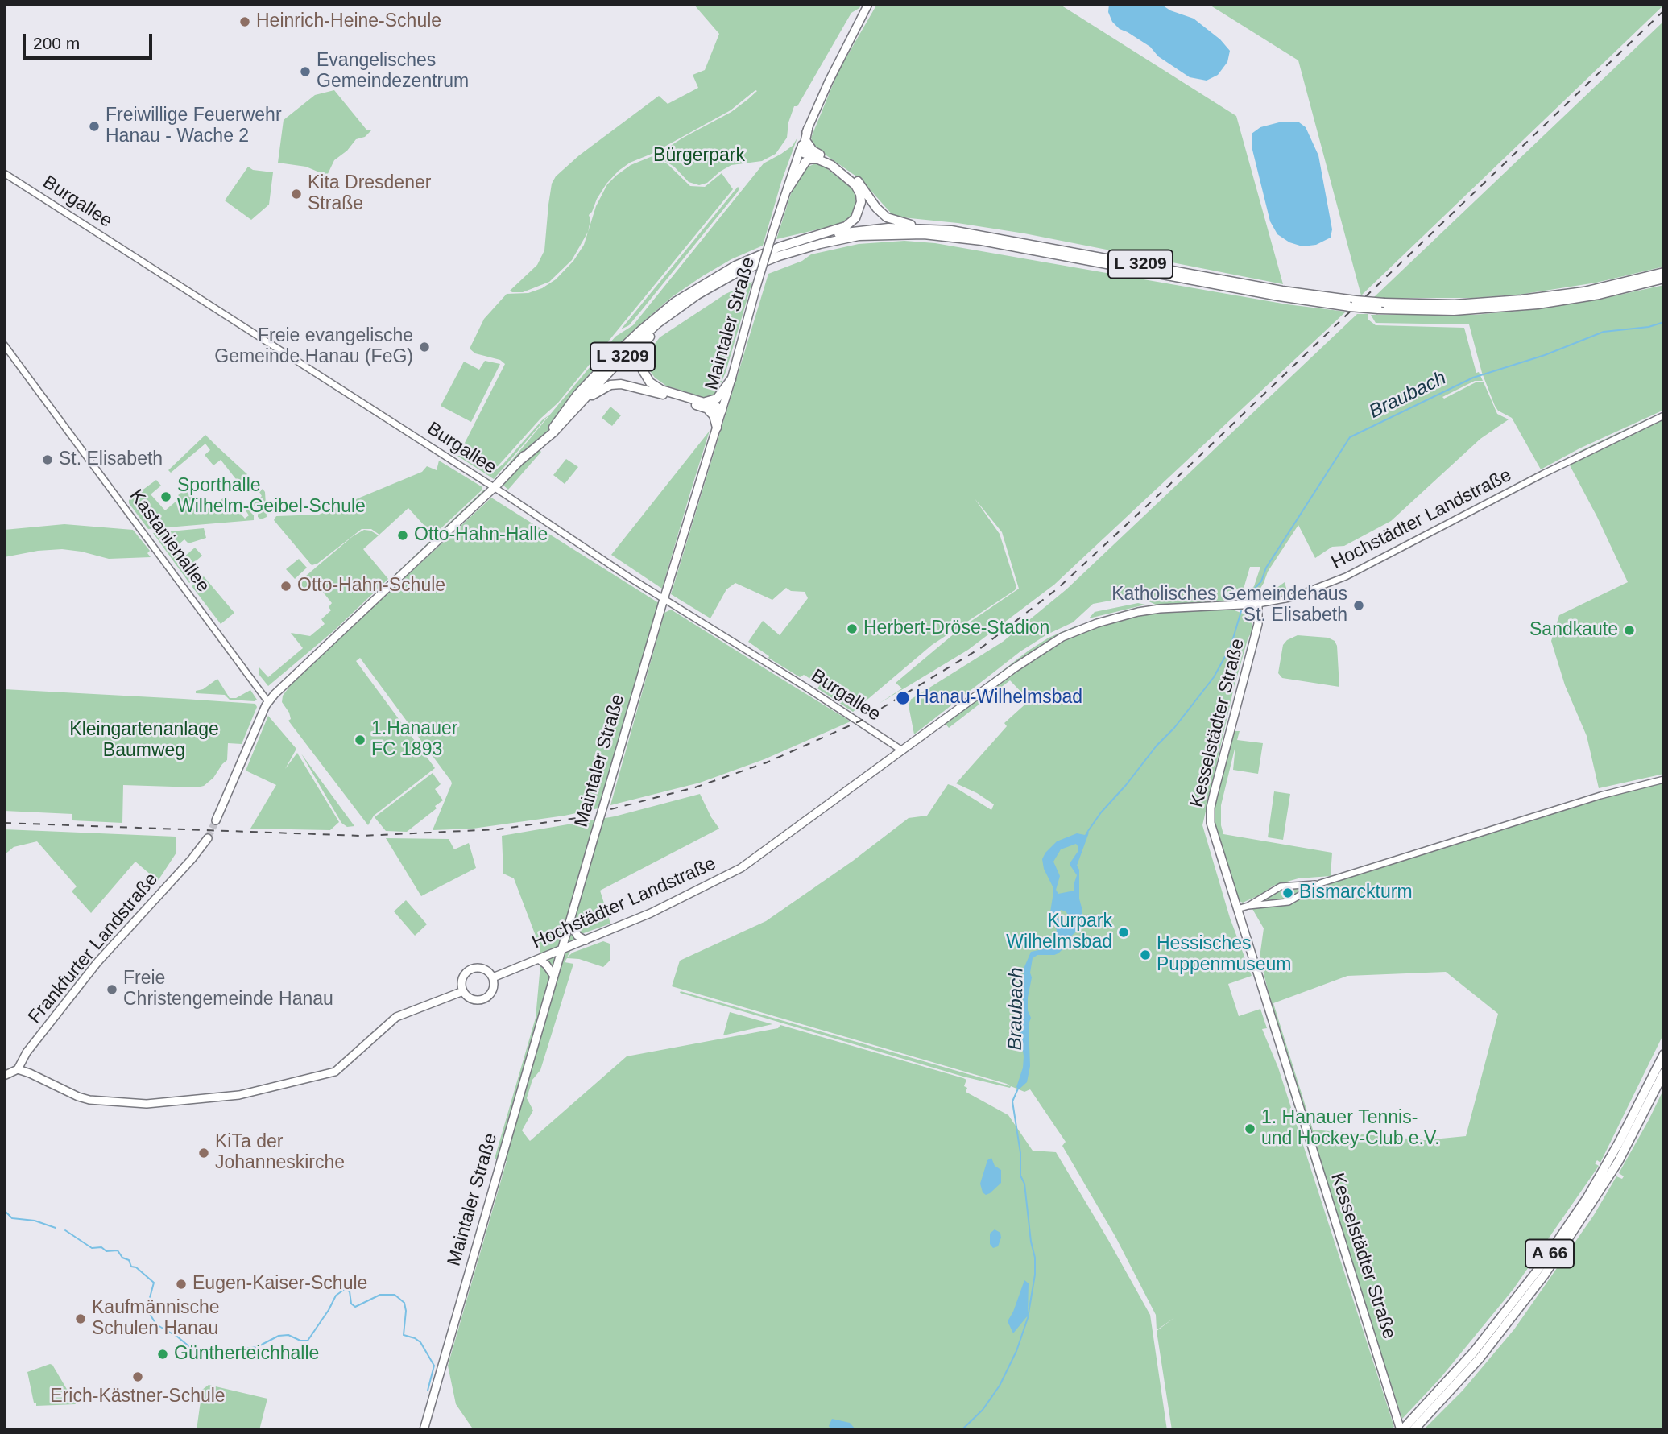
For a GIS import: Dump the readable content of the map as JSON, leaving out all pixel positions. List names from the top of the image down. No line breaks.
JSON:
{"streets":{"highway":["L 3209","A 66"],"main road":["Maintaler Straße","Hochstädter Landstraße","Kesselstädter Straße","Frankfurter Landstraße"],"street":["Burgallee","Kastanienallee"]},"crossings":[["Burgallee","L 3209"],["Burgallee","Maintaler Straße"],["Burgallee","Hochstädter Landstraße"],["L 3209","Kastanienallee"],["Maintaler Straße","Hochstädter Landstraße"],["Hochstädter Landstraße","Kesselstädter Straße"],["Kesselstädter Straße","A 66"]],"water":["Braubach"],"parks":["Bürgerpark","Kleingartenanlage Baumweg"],"places":["Heinrich-Heine-Schule","Evangelisches Gemeindezentrum","Freiwillige Feuerwehr Hanau - Wache 2","Kita Dresdener Straße","Freie evangelische Gemeinde Hanau (FeG)","St. Elisabeth","Sporthalle Wilhelm-Geibel-Schule","Otto-Hahn-Halle","Otto-Hahn-Schule","Katholisches Gemeindehaus St. Elisabeth","Herbert-Dröse-Stadion","Sandkaute","Hanau-Wilhelmsbad","1.Hanauer FC 1893","Bismarckturm","Kurpark Wilhelmsbad","Hessisches Puppenmuseum","Freie Christengemeinde Hanau","1. Hanauer Tennis- und Hockey-Club e.V.","KiTa der Johanneskirche","Eugen-Kaiser-Schule","Kaufmännische Schulen Hanau","Güntherteichhalle","Erich-Kästner-Schule"],"scale_bar":"200 m"}
